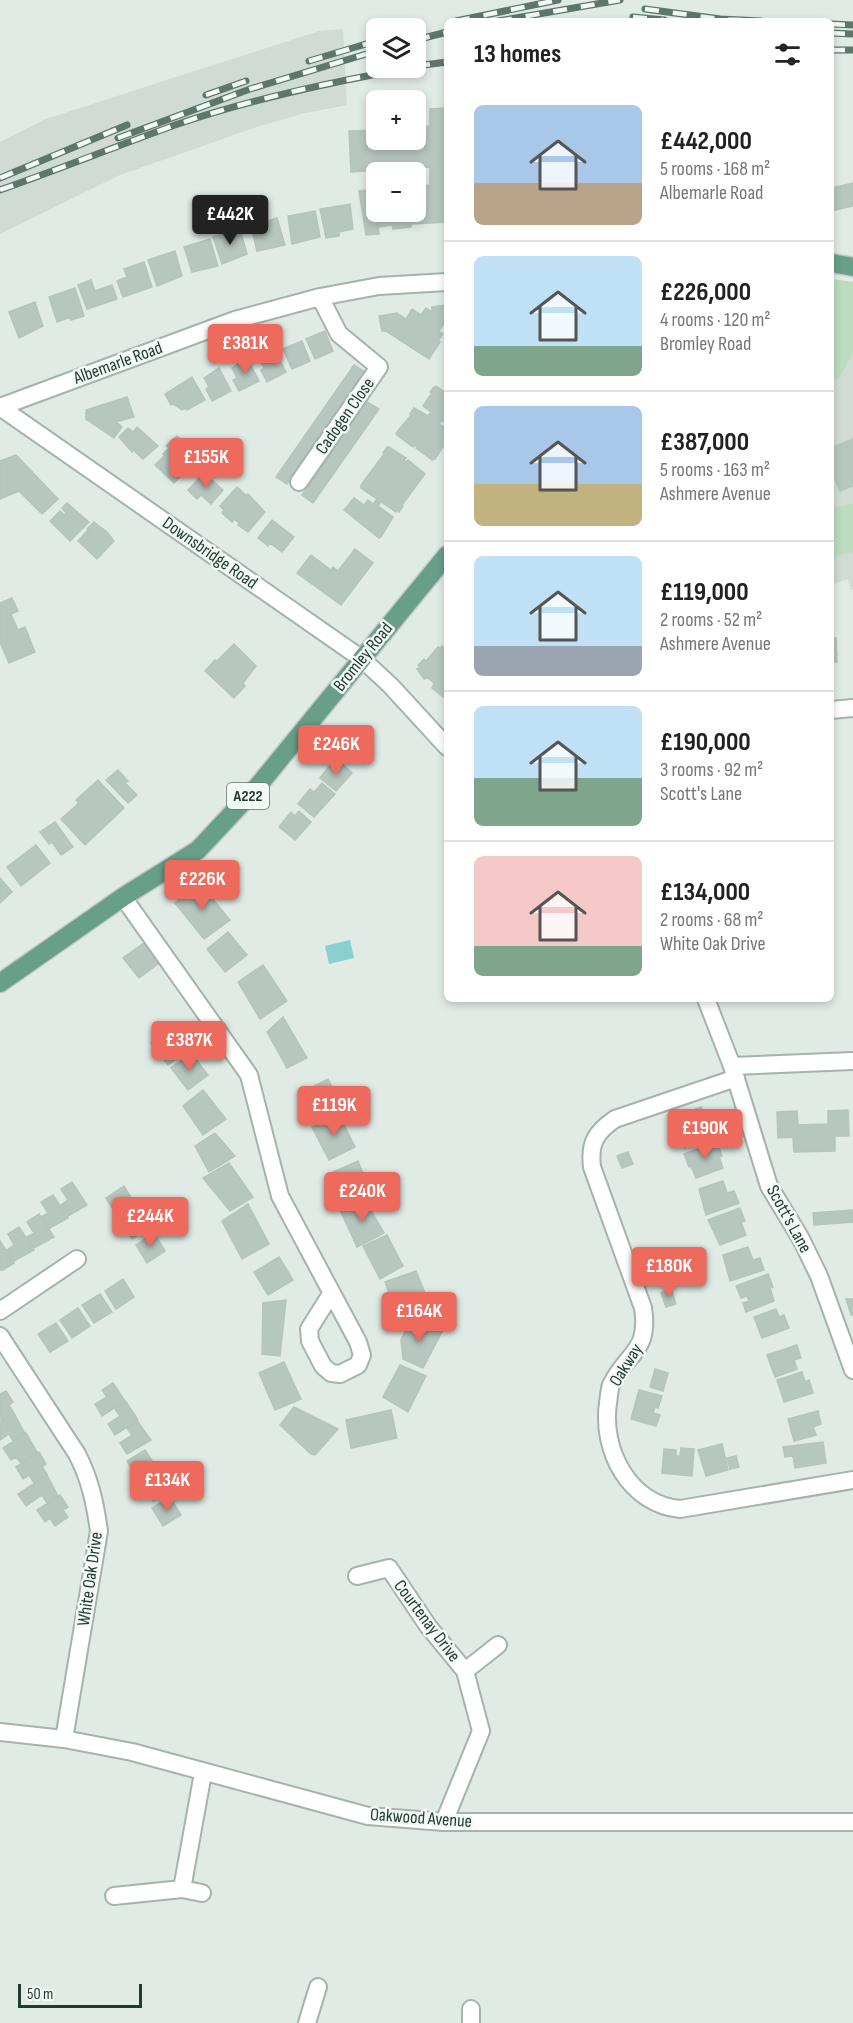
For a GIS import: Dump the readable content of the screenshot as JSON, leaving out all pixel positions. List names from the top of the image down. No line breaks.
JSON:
{"streets":{"main road":["Bromley Road","A222"],"street":["Albemarle Road","Cadogen Close","Downsbridge Road","Scott's Lane","Oakway","White Oak Drive","Courtenay Drive","Oakwood Avenue"]},"crossings":[["Albemarle Road","Cadogen Close"],["Albemarle Road","Downsbridge Road"],["Downsbridge Road","Bromley Road"],["Scott's Lane","Oakway"],["White Oak Drive","Oakwood Avenue"],["Courtenay Drive","Oakwood Avenue"]],"scale_bar":"50 m","page":{"map_buttons":["+","−"],"heading":"13 homes","list":[{"name":"£442,000","note":"5 rooms · 168 m² · Albemarle Road"},{"name":"£226,000","note":"4 rooms · 120 m² · Bromley Road"},{"name":"£387,000","note":"5 rooms · 163 m² · Ashmere Avenue"},{"name":"£119,000","note":"2 rooms · 52 m² · Ashmere Avenue"},{"name":"£190,000","note":"3 rooms · 92 m² · Scott's Lane"},{"name":"£134,000","note":"2 rooms · 68 m² · White Oak Drive"}],"price":["£442K","£381K","£155K","£246K","£226K","£387K","£119K","£190K","£240K","£244K","£180K","£164K","£134K"],"scale":"50 m"}}
